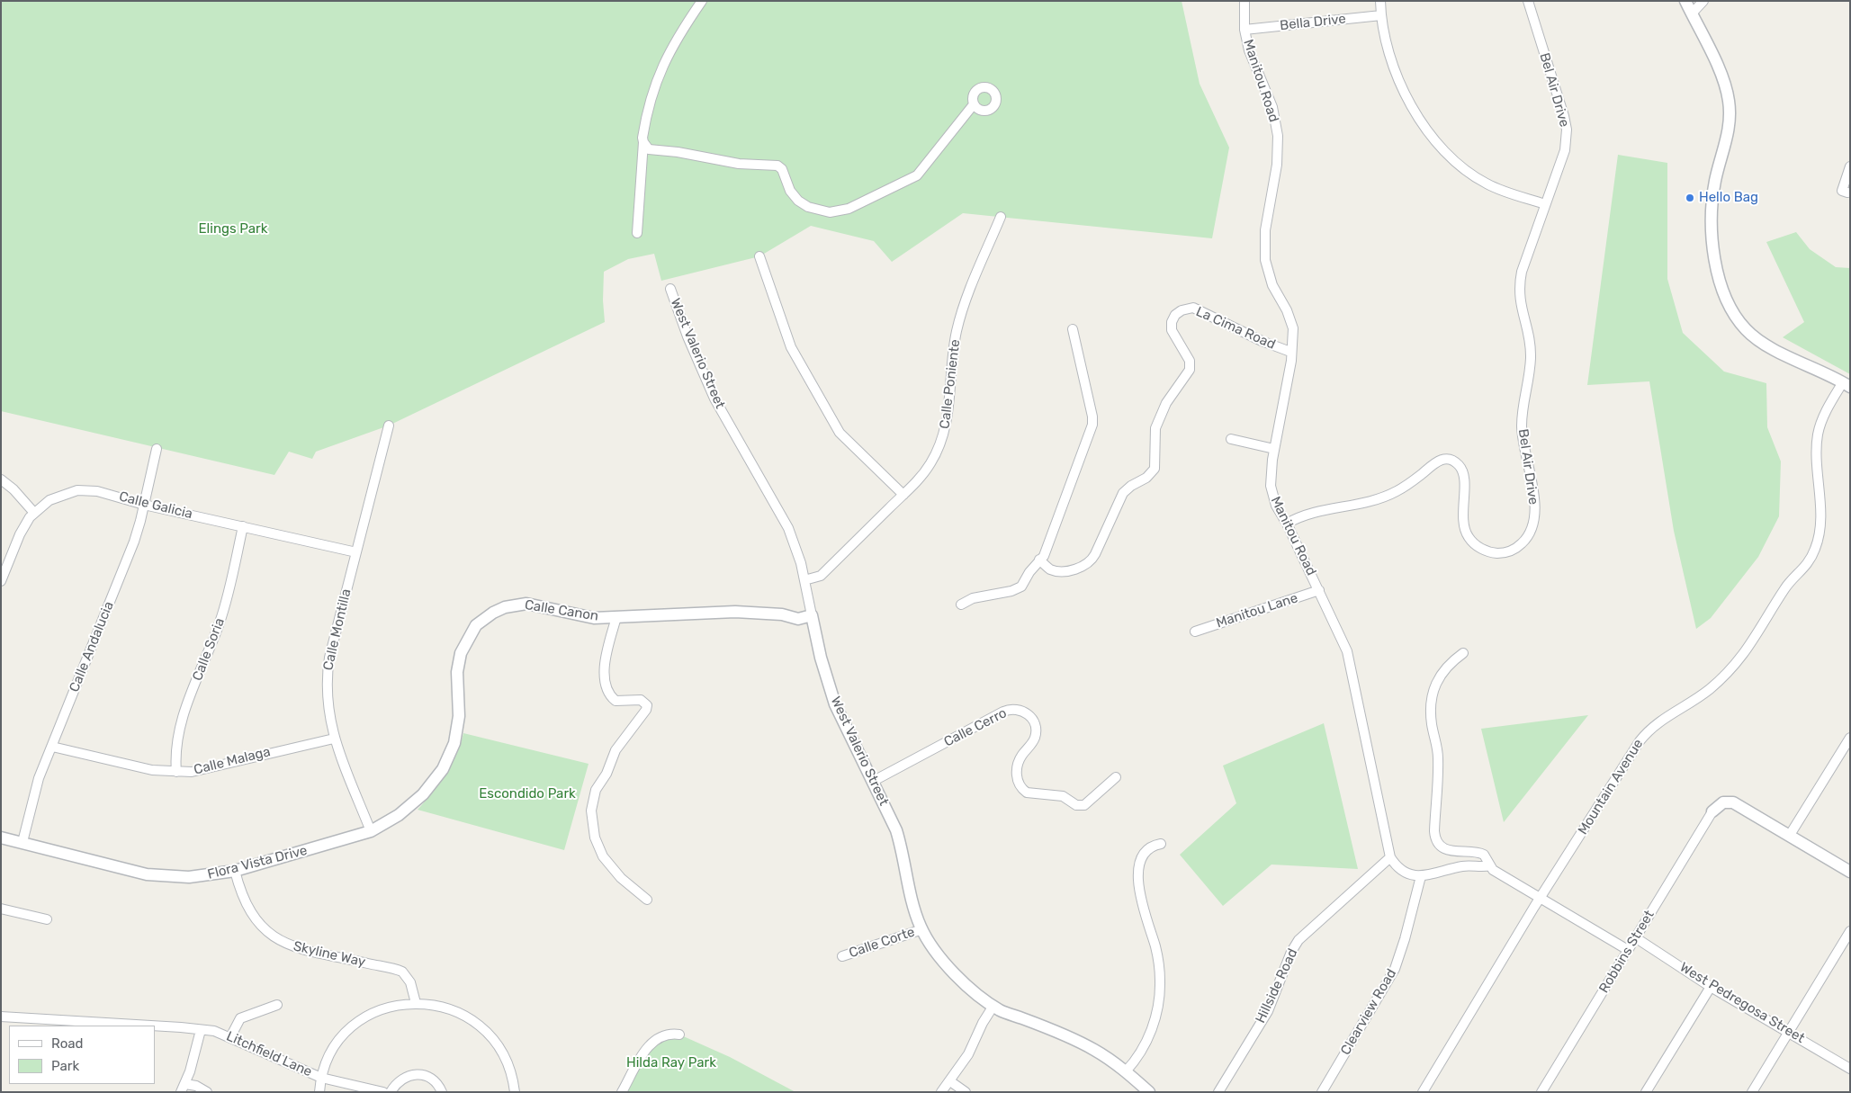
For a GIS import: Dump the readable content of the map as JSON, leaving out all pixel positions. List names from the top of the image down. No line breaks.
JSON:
{"streets":{"street":["Bella Drive","Manitou Road","Bel Air Drive","La Cima Road","West Valerio Street","Calle Poniente","Calle Galicia","Calle Canon","Manitou Lane","Calle Montilla","Calle Andalucia","Calle Soria","Calle Cerro","Calle Malaga","Mountain Avenue","Flora Vista Drive","Calle Corte","Robbins Street","Skyline Way","Hillside Road","West Pedregosa Street","Clearview Road","Litchfield Lane"]},"crossings":[["Bella Drive","Manitou Road"],["Manitou Road","Bel Air Drive"],["Manitou Road","La Cima Road"],["Manitou Road","Manitou Lane"],["Manitou Road","Hillside Road"],["West Valerio Street","Calle Poniente"],["West Valerio Street","Calle Canon"],["West Valerio Street","Calle Cerro"],["West Valerio Street","Calle Corte"],["Calle Galicia","Calle Montilla"],["Calle Galicia","Calle Andalucia"],["Calle Galicia","Calle Soria"],["Calle Canon","Flora Vista Drive"],["Calle Montilla","Calle Malaga"],["Calle Montilla","Flora Vista Drive"],["Calle Andalucia","Calle Malaga"],["Calle Andalucia","Flora Vista Drive"],["Calle Soria","Calle Malaga"],["Flora Vista Drive","Skyline Way"],["Robbins Street","West Pedregosa Street"]],"parks":["Elings Park","Escondido Park","Hilda Ray Park"],"places":["Hello Bag"],"legend":["Road","Park"]}
